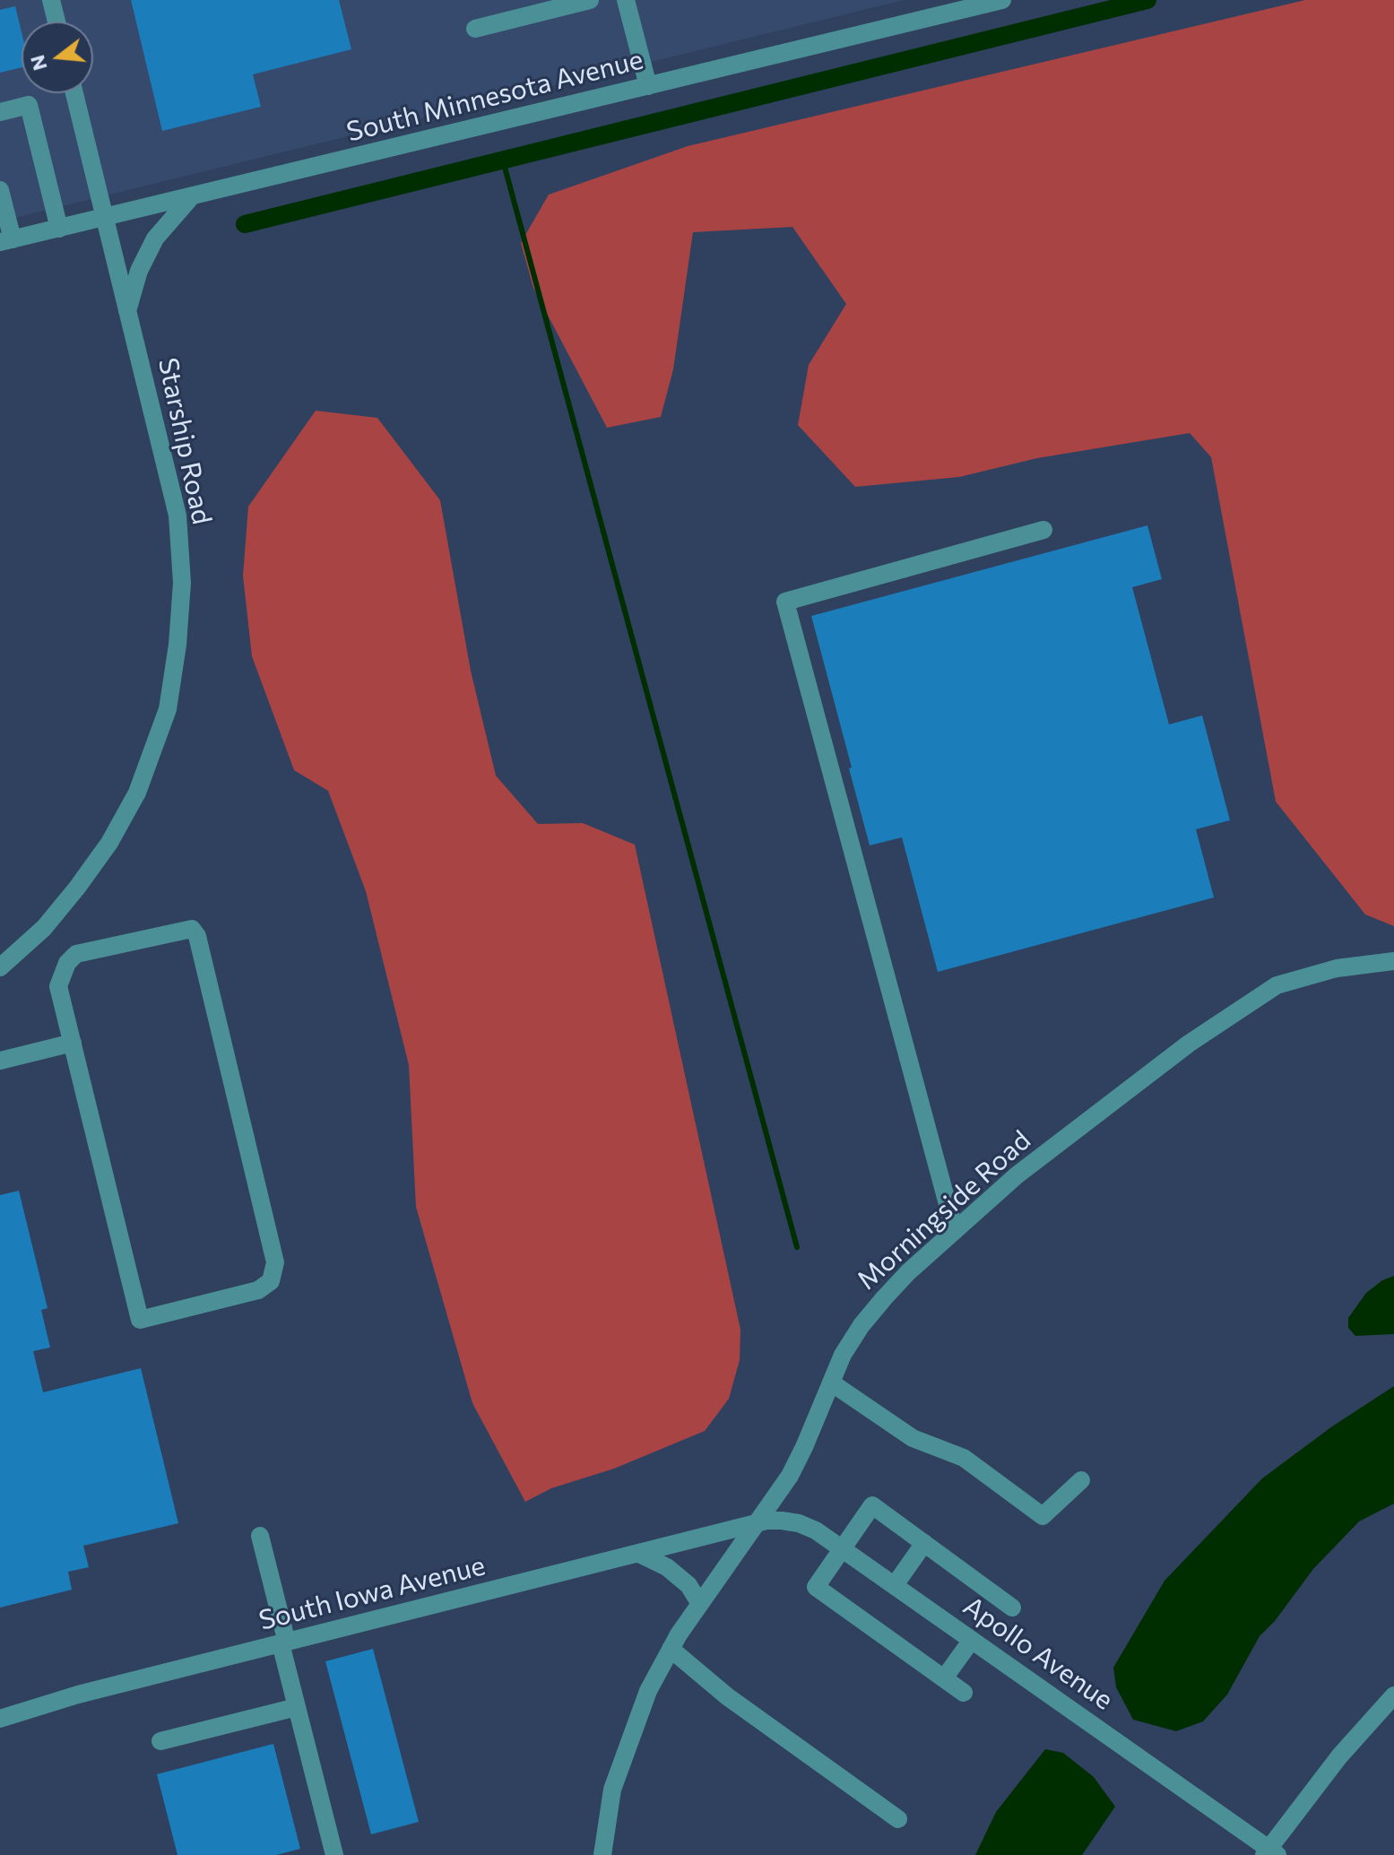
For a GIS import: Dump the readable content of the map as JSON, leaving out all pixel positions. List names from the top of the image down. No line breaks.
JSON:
{"streets":{"street":["South Minnesota Avenue","Starship Road","Morningside Road","South Iowa Avenue","Apollo Avenue"]},"crossings":[["South Minnesota Avenue","Starship Road"],["Morningside Road","South Iowa Avenue"],["Morningside Road","Apollo Avenue"],["South Iowa Avenue","Apollo Avenue"]],"north":"left"}
